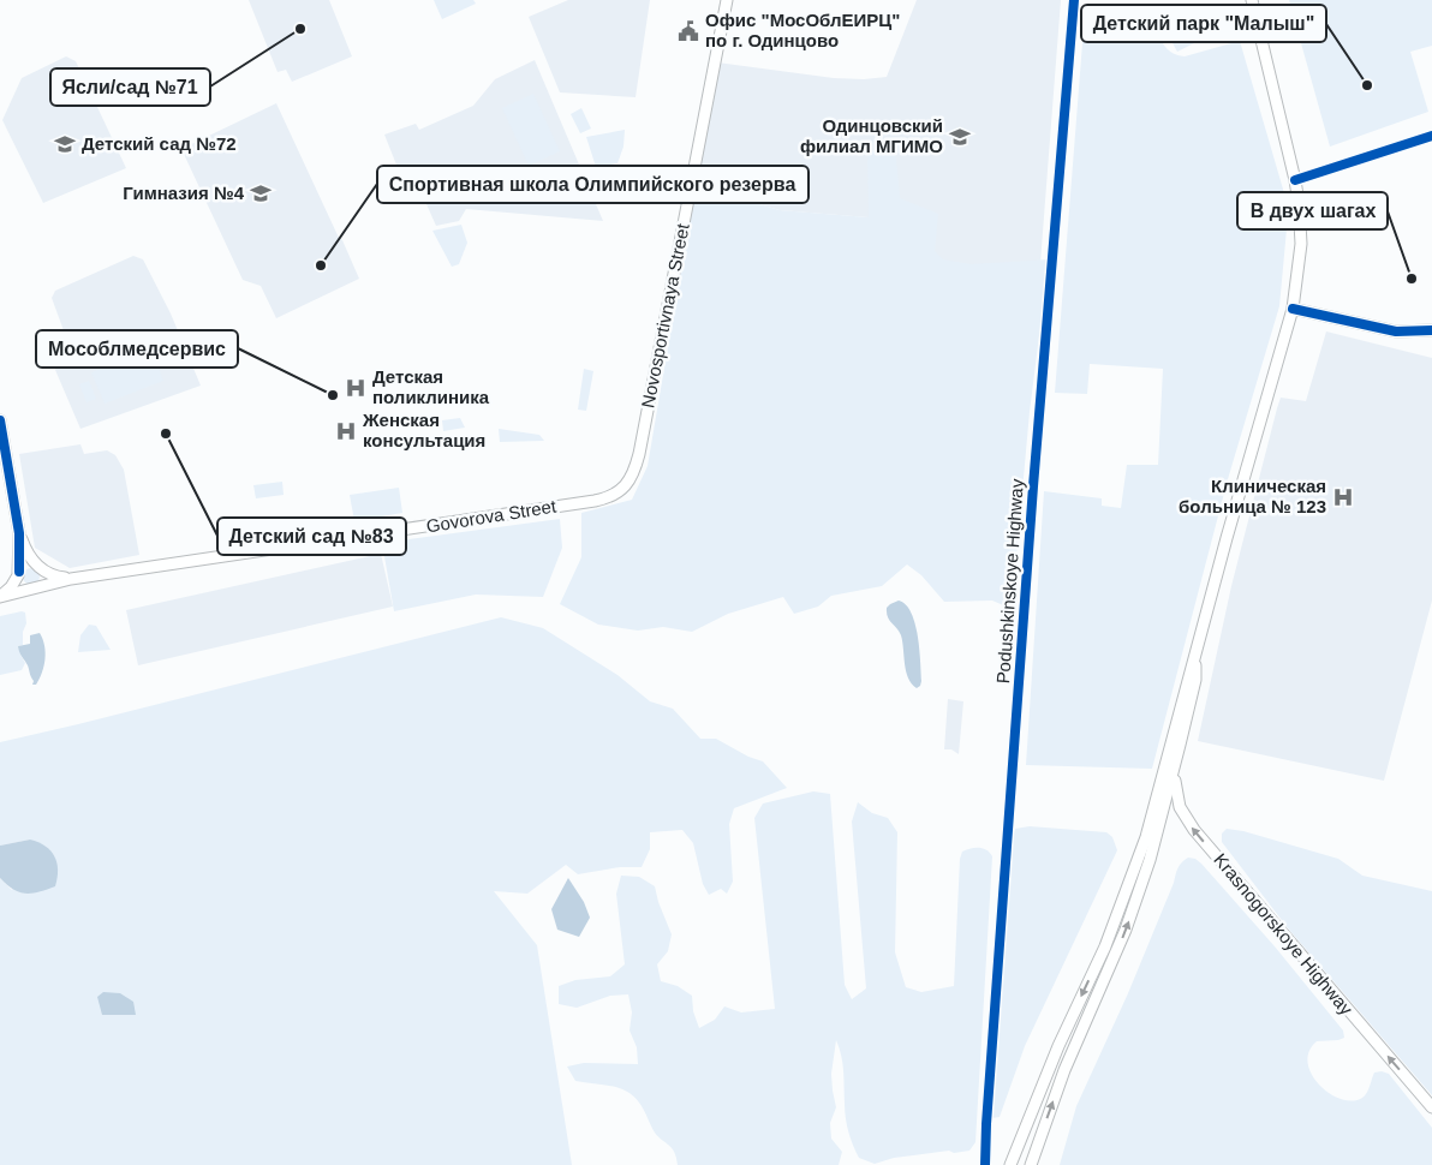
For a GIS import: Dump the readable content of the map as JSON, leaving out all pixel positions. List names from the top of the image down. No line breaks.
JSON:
{"streets":{"main road":["Novosportivnaya Street","Govorova Street","Krasnogorskoye Highway"],"street":["Podushkinskoye Highway"]},"crossings":[["Novosportivnaya Street","Govorova Street"]],"one_way":["Krasnogorskoye Highway"],"places":{"other":["Ясли/сад №71","Детский парк \"Малыш\"","Спортивная школа Олимпийского резерва","В двух шагах","Мособлмедсервис","Детский сад №83"],"public building":["Офис \"МосОблЕИРЦ\" по г. Одинцово"],"school or university":["Одинцовский филиал МГИМО","Детский сад №72","Гимназия №4"],"hospital":["Детская поликлиника","Женская консультация","Клиническая больница № 123"]}}
